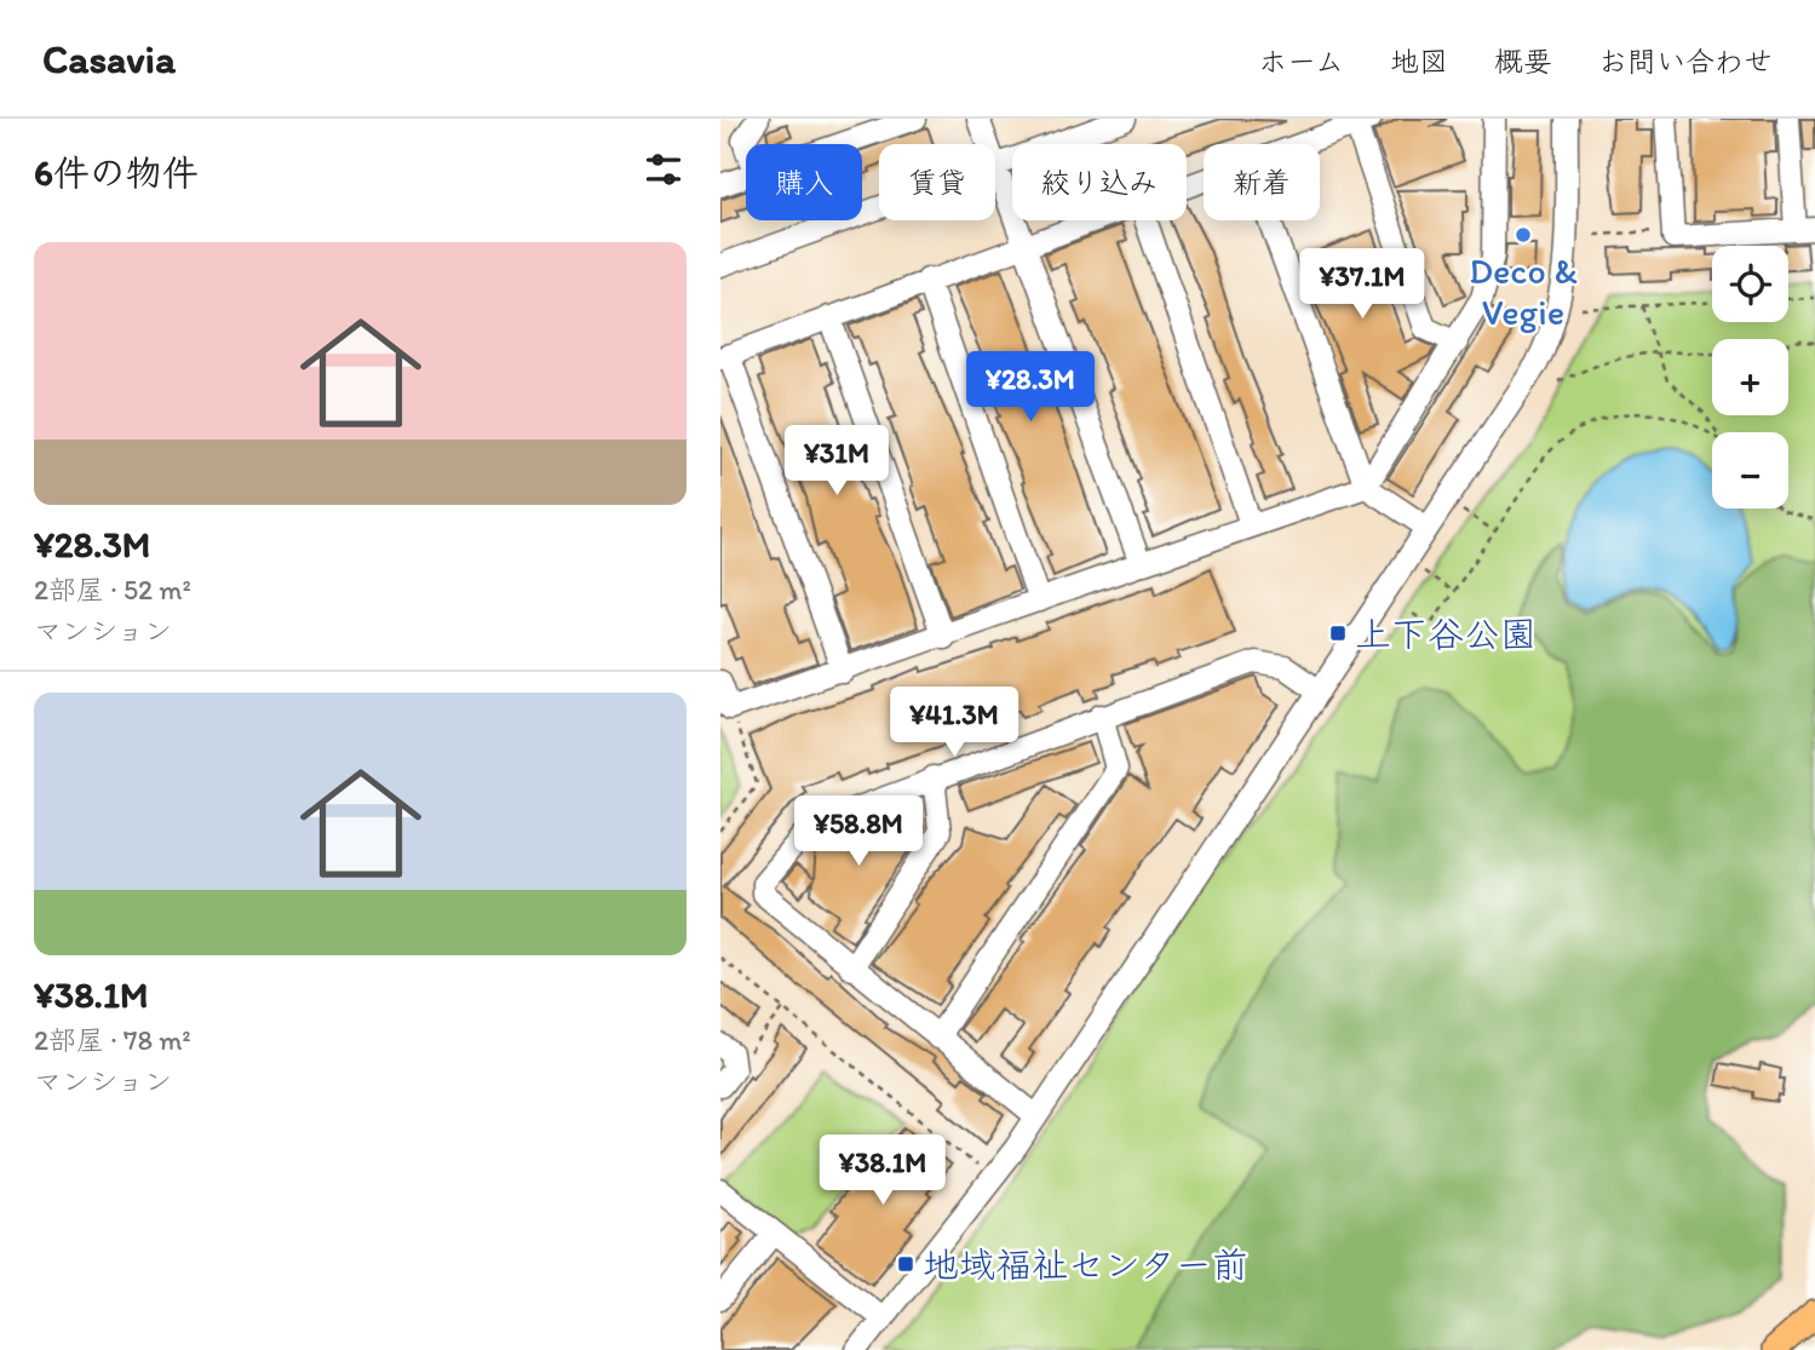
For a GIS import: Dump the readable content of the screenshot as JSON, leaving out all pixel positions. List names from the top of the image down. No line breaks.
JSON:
{"places":{"other":["Deco & Vegie"],"transit":["上下谷公園","地域福祉センター前"]},"page":{"header":"Casavia","nav":["ホーム","地図","概要","お問い合わせ"],"heading":"6件の物件","chip":["購入","賃貸","絞り込み","新着"],"list":[{"name":"¥28.3M","note":"2部屋 · 52 m² · マンション"},{"name":"¥38.1M","note":"2部屋 · 78 m² · マンション"}],"map_buttons":["+","−"],"price":["¥37.1M","¥28.3M","¥31M","¥41.3M","¥58.8M","¥38.1M"]}}
